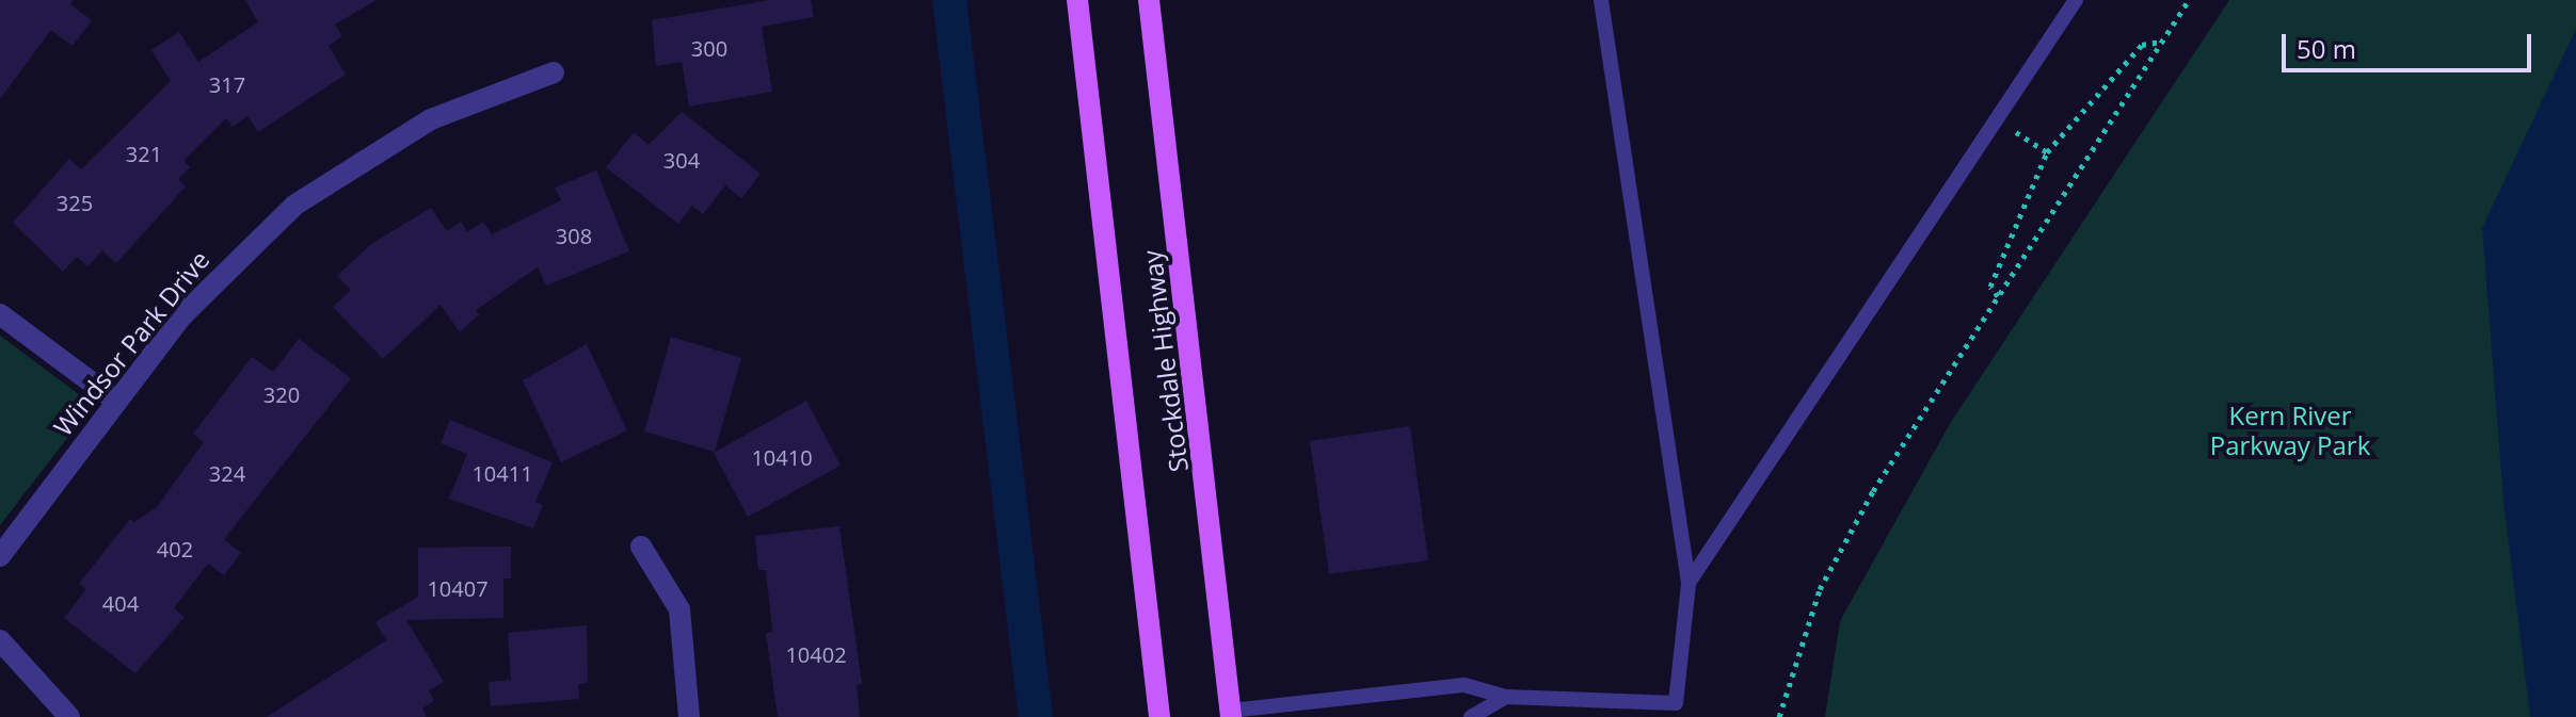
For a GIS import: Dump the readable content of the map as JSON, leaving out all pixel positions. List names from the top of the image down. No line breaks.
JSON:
{"streets":{"main road":["Stockdale Highway"],"street":["Windsor Park Drive"]},"parks":["Kern River Parkway Park"],"house_numbers":["300","317","321","304","325","308","320","10410","324","10411","402","10407","404","10402"],"scale_bar":"50 m"}
